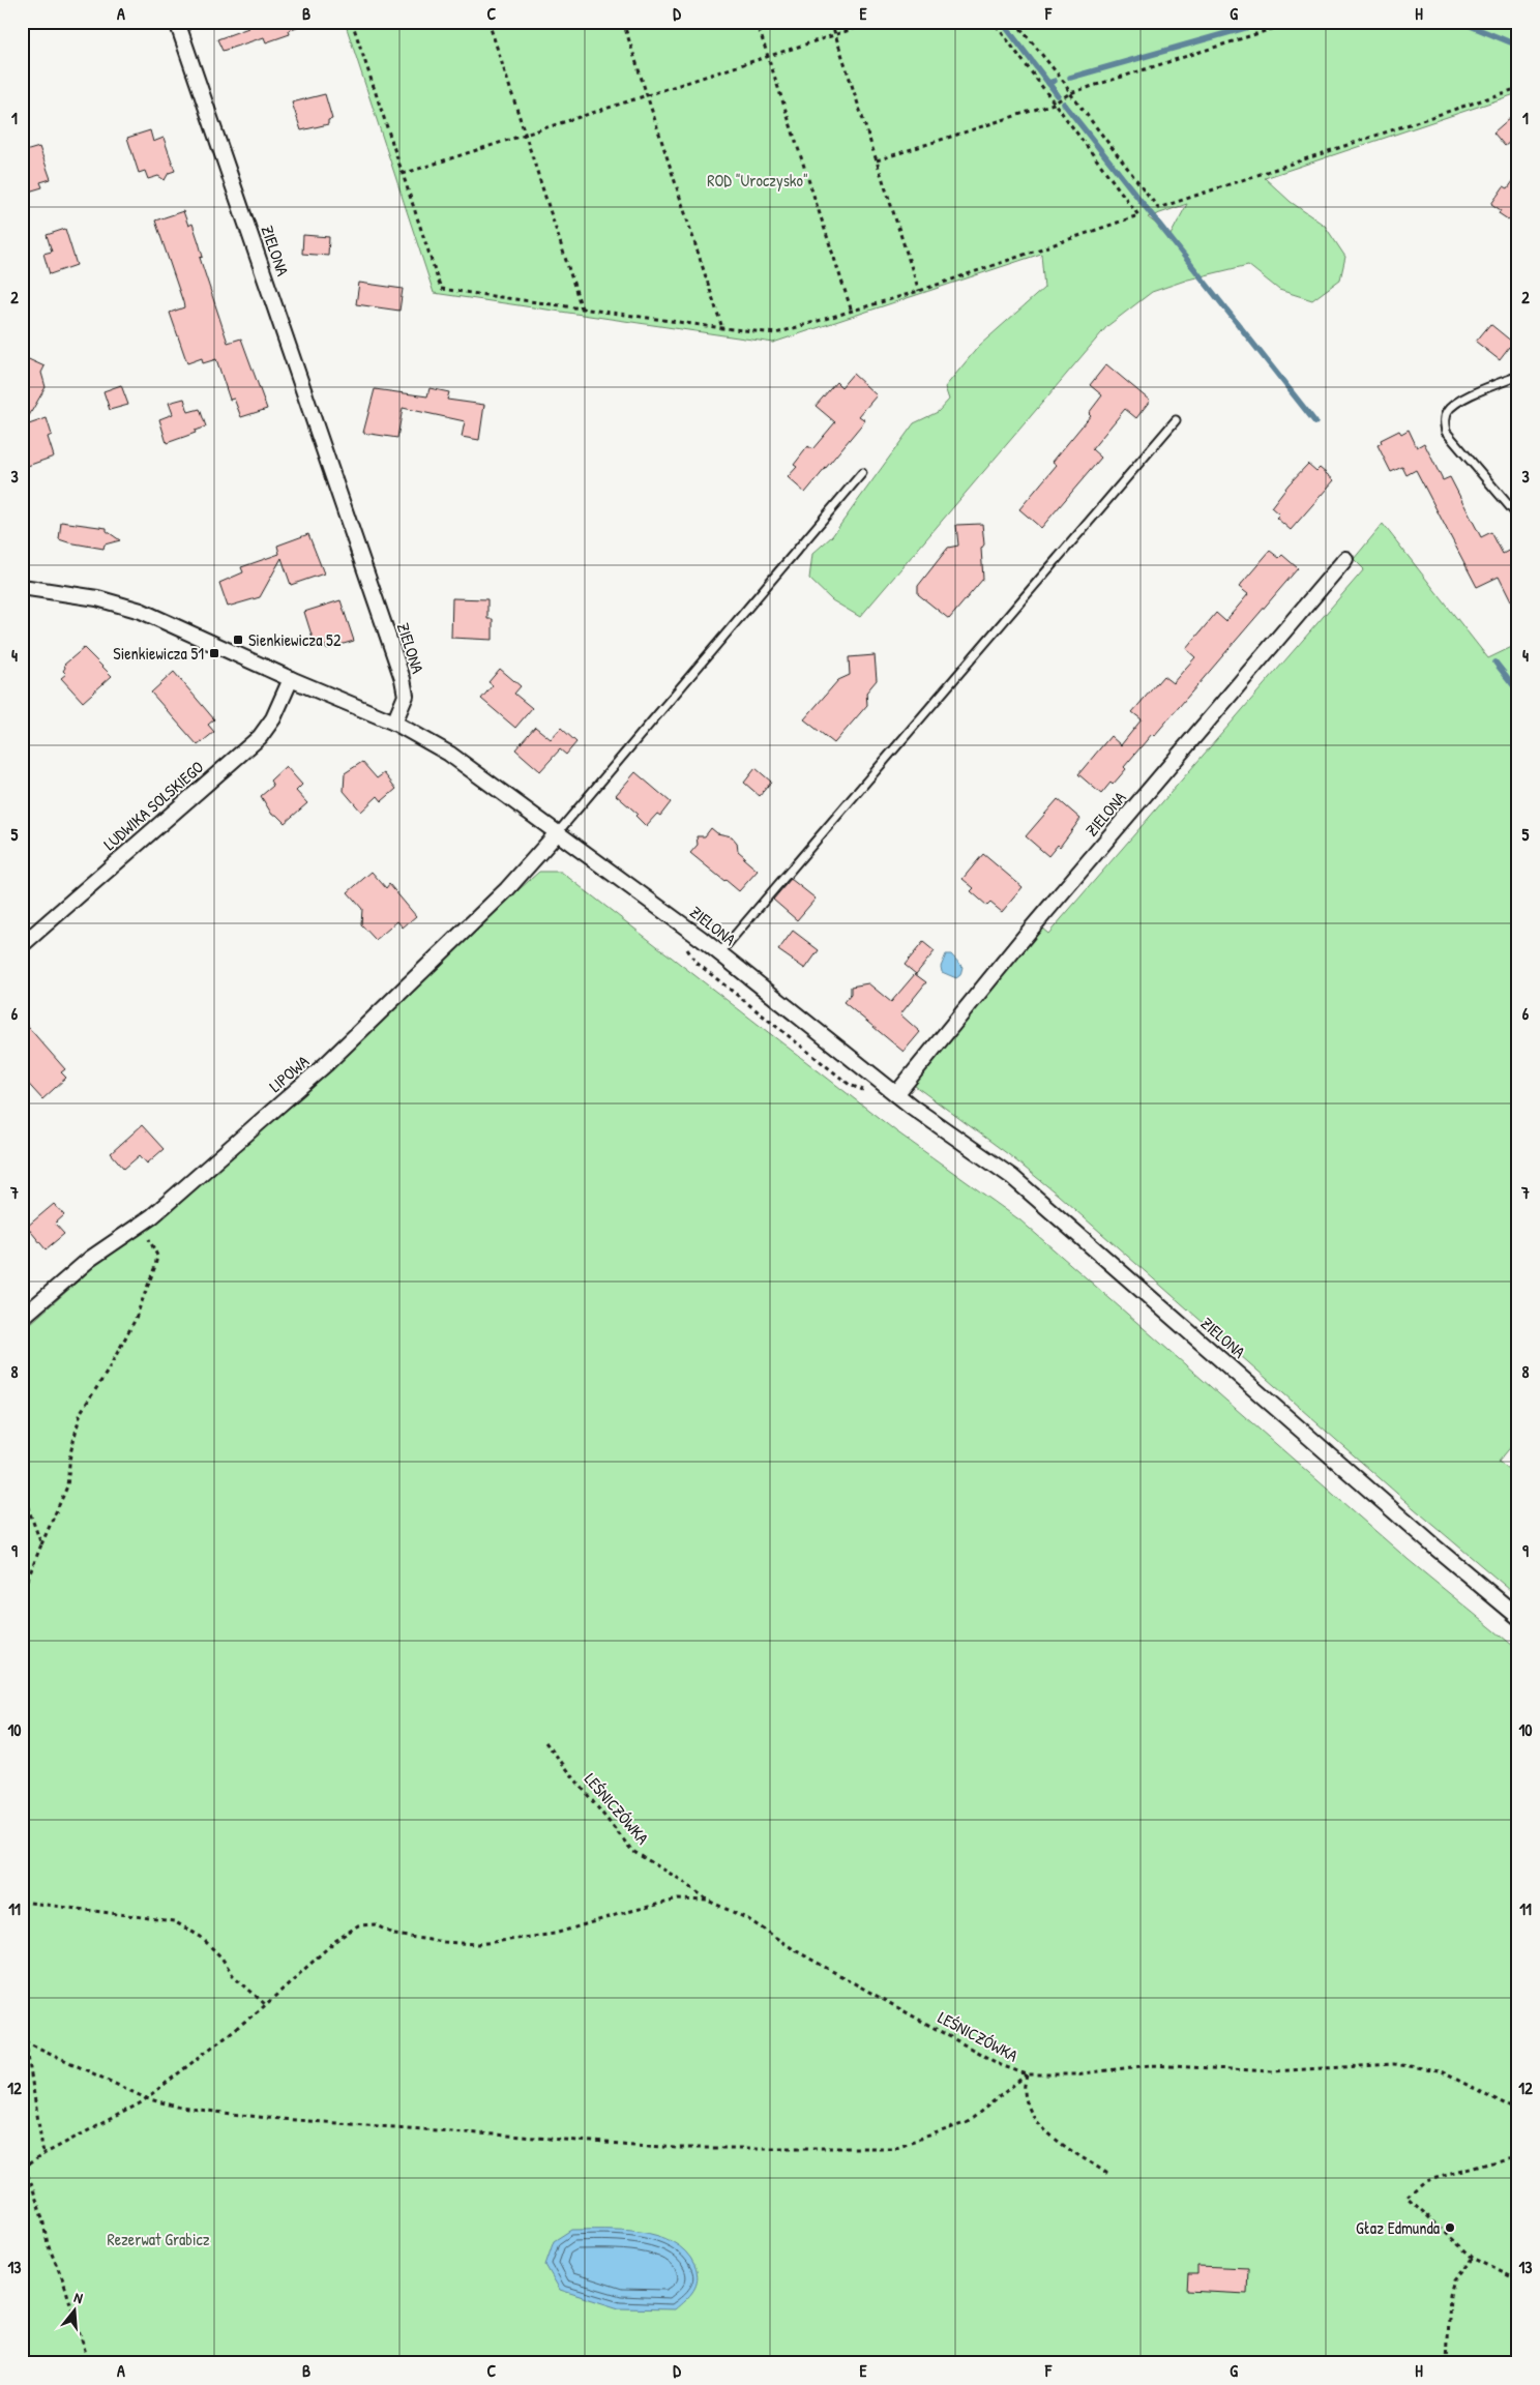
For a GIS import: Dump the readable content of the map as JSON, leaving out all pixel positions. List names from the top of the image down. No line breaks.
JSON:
{"streets":{"street":["ZIELONA","LUDWIKA SOLSKIEGO","LIPOWA"],"path":["LEŚNICZÓWKA"]},"crossings":[["ZIELONA","LIPOWA"]],"parks":["ROD \"Uroczysko\"","Rezerwat Grabicz"],"places":{"transit":["Sienkiewicza 52","Sienkiewicza 51"],"other":["Głaz Edmunda"]},"north":"top","grid":{"columns":["A","B","C","D","E","F","G","H"],"rows":["1","2","3","4","5","6","7","8","9","10","11","12","13"]}}
